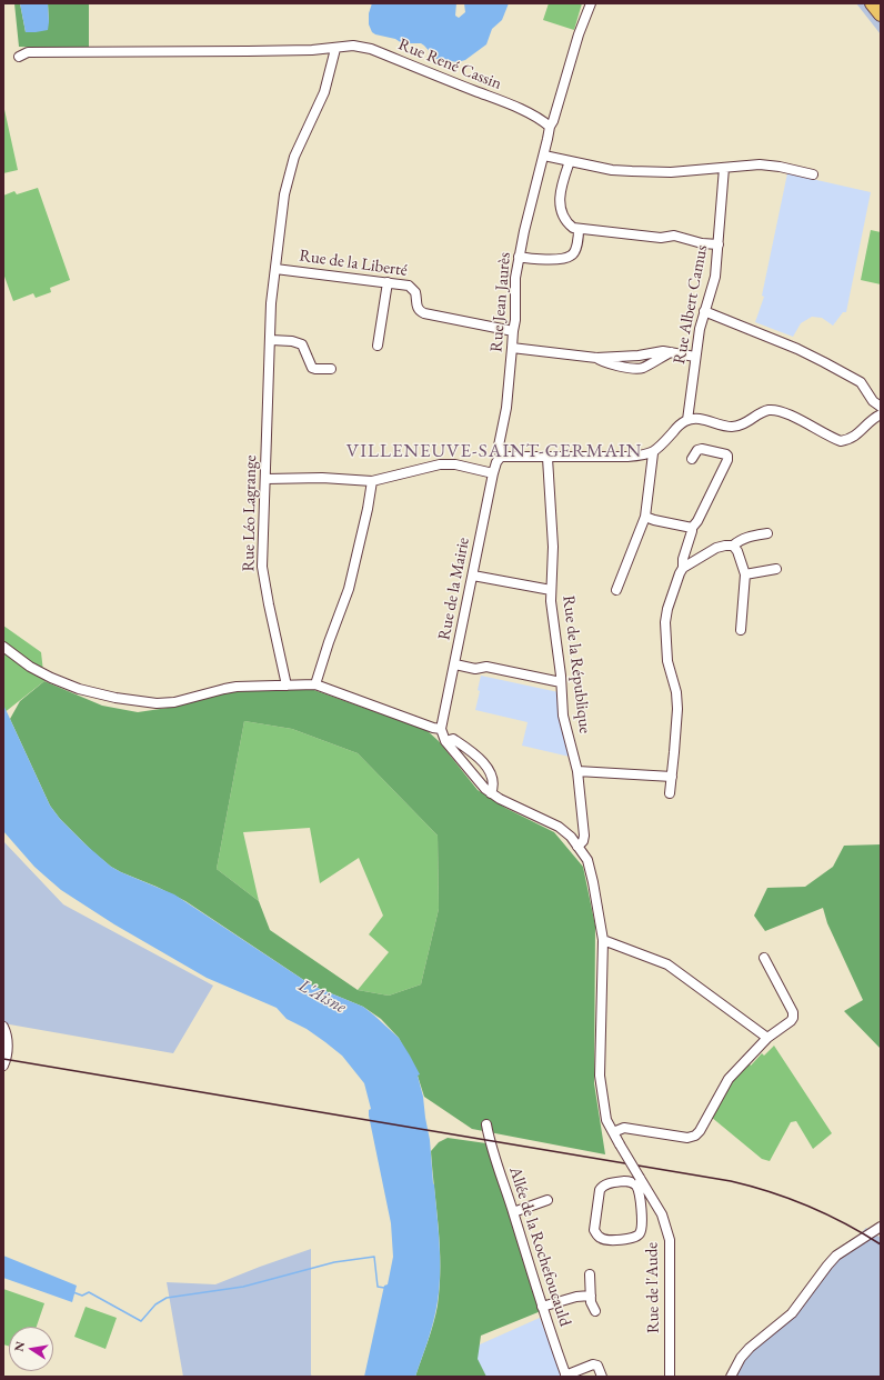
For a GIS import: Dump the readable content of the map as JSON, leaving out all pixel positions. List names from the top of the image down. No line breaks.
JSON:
{"streets":{"street":["Rue René Cassin","Rue de la Liberté","Rue Jean Jaurès","Rue Albert Camus","Rue Léo Lagrange","Rue de la Mairie","Rue de la République","Allée de la Rochefoucauld","Rue de l'Aude"]},"crossings":[["Rue René Cassin","Rue Jean Jaurès"],["Rue René Cassin","Rue Léo Lagrange"],["Rue de la Liberté","Rue Jean Jaurès"],["Rue de la Liberté","Rue Léo Lagrange"],["Rue Jean Jaurès","Rue de la Mairie"],["Rue de la Mairie","Rue de l'Aude"],["Rue de la République","Rue de l'Aude"]],"districts":["VILLENEUVE-SAINT-GERMAIN"],"water":["L'Aisne"],"north":"left"}
